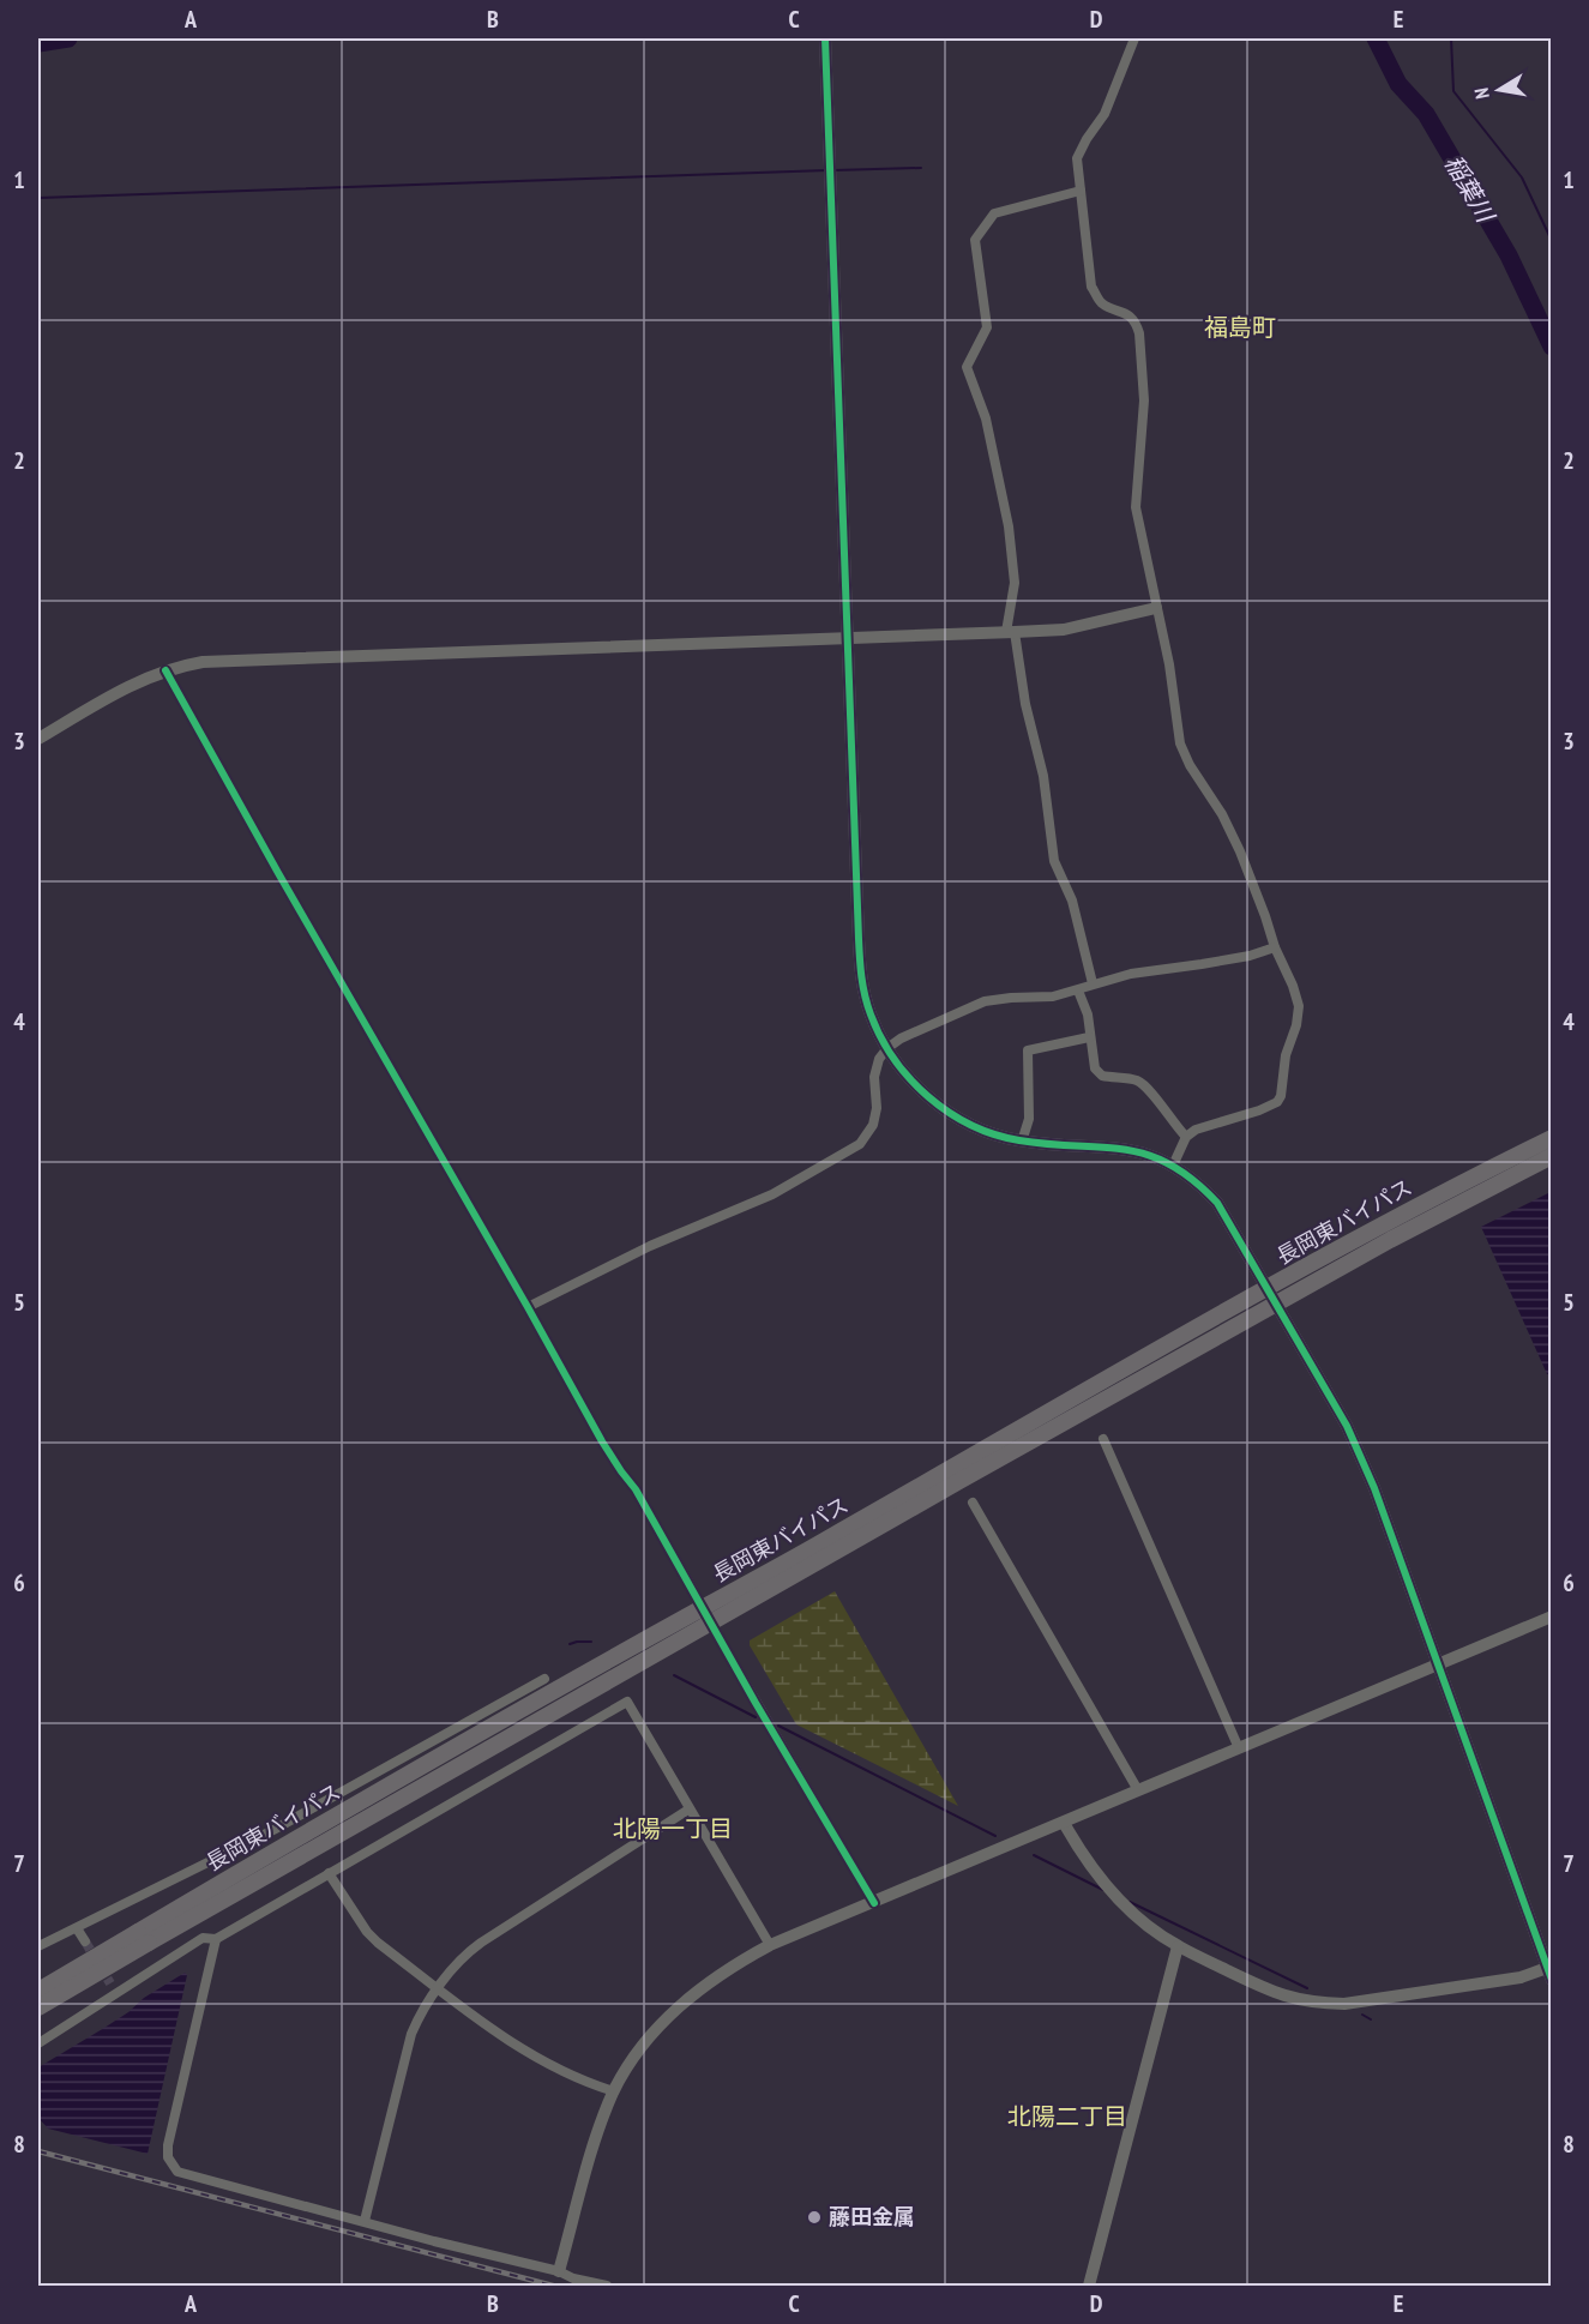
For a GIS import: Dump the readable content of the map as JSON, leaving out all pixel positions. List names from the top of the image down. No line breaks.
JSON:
{"streets":{"highway":["長岡東バイパス"]},"districts":["福島町","北陽一丁目","北陽二丁目"],"water":["稲葉川"],"places":["藤田金属"],"north":"left","grid":{"columns":["A","B","C","D","E"],"rows":["1","2","3","4","5","6","7","8"]}}
